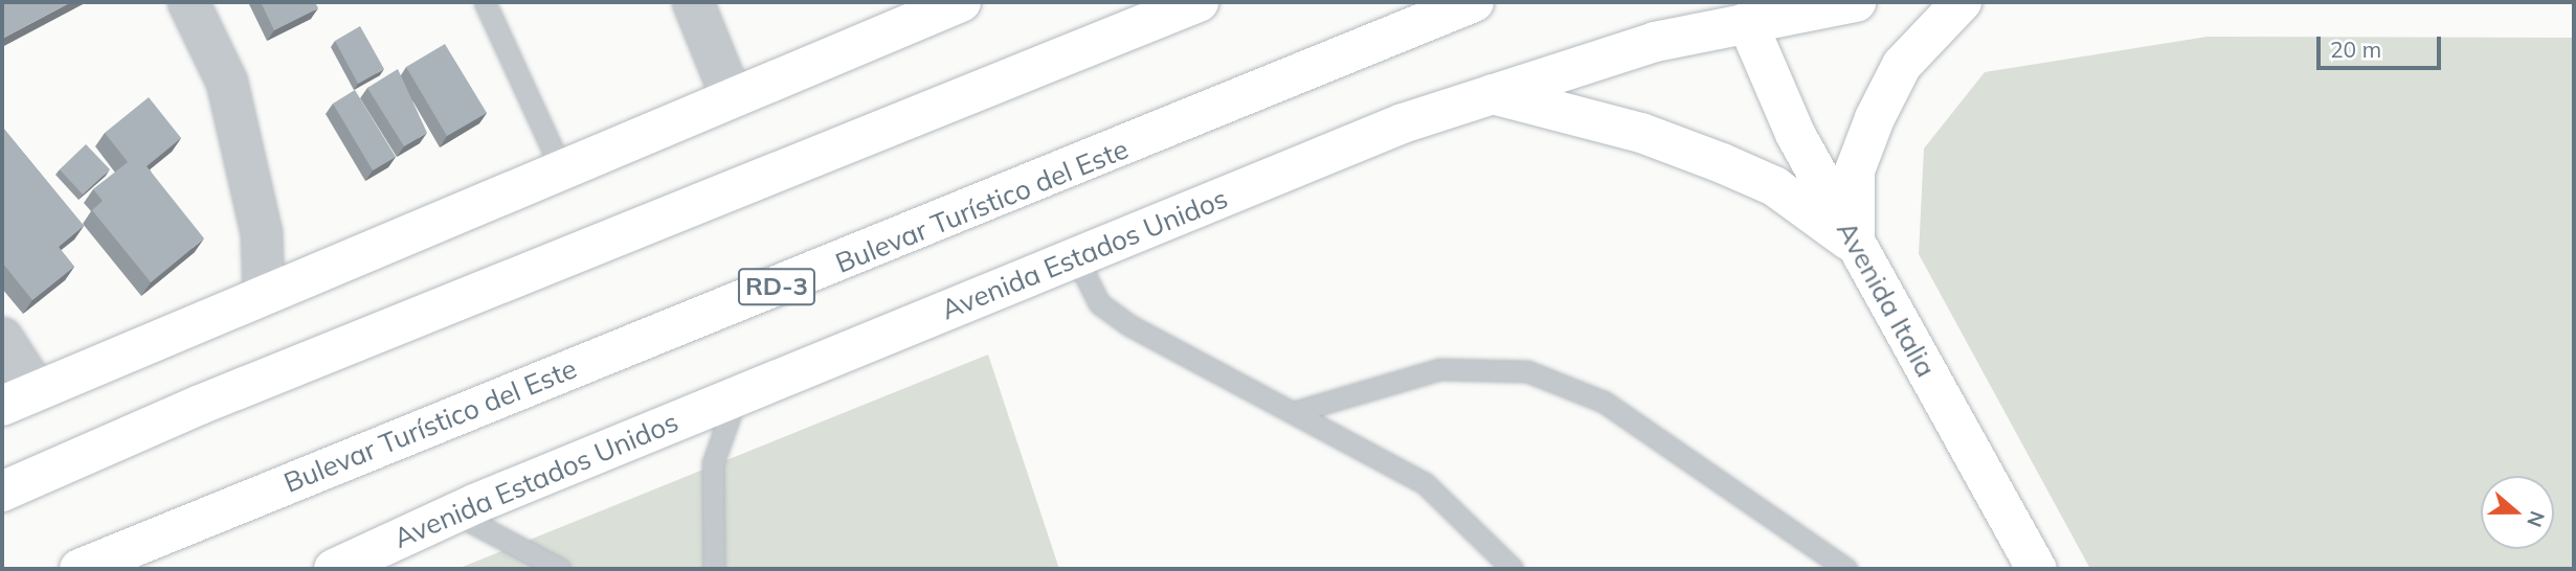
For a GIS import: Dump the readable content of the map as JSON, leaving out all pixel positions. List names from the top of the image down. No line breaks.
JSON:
{"streets":{"main road":["Bulevar Turístico del Este","Avenida Estados Unidos","RD-3","Avenida Italia"]},"crossings":[["Avenida Estados Unidos","Avenida Italia"]],"scale_bar":"20 m","north":"right"}
